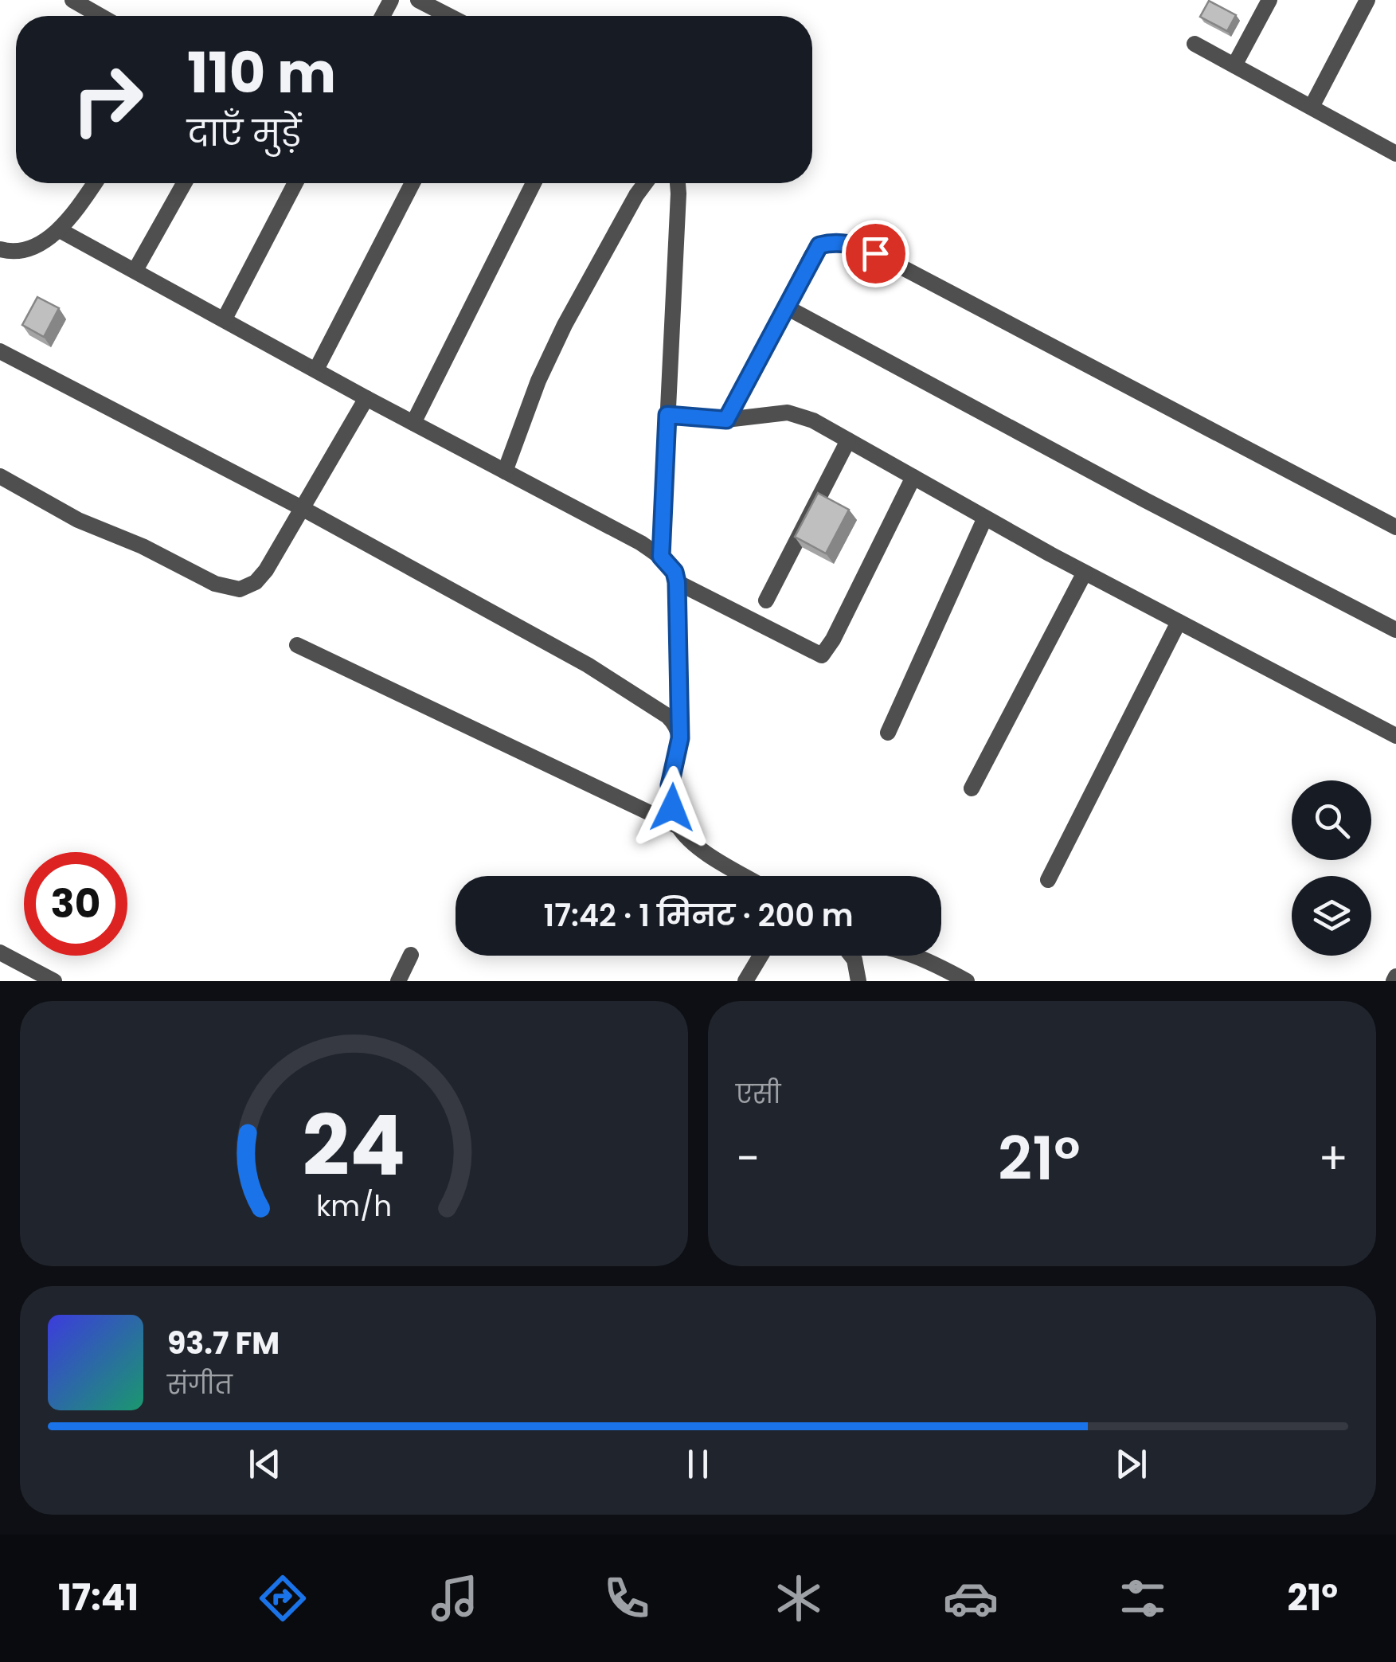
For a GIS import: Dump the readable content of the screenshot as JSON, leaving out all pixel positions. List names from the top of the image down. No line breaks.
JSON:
{"page":{"turn":["110 m","दाएँ मुड़ें"],"limit":"30","trip":"17:42 · 1 मिनट · 200 m","tile":"एसी","heat":["−","21°","+"],"song":["93.7 FM","संगीत"],"tabs":["17:41","21°"],"gauge":["24","km/h"]}}
